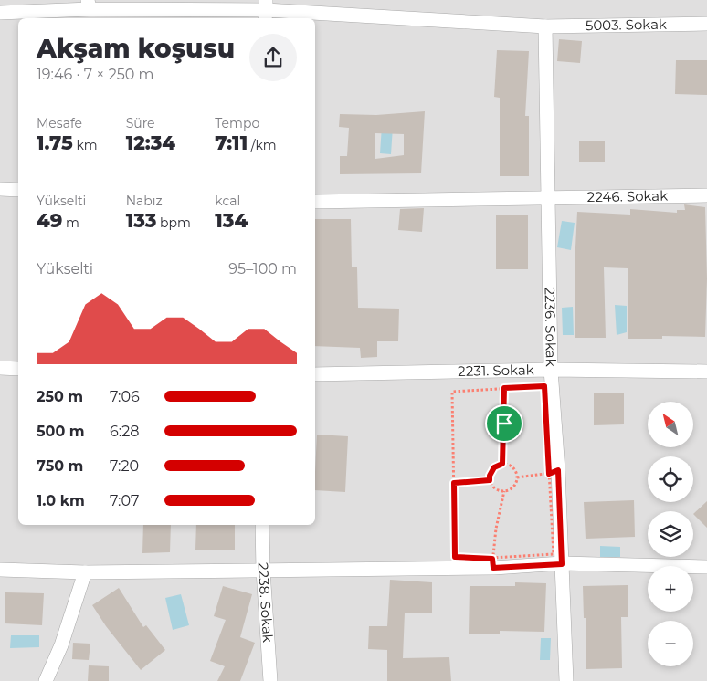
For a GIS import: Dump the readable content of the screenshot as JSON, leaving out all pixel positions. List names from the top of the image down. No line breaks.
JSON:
{"streets":{"street":["5003. Sokak","2246. Sokak","2236. Sokak","2231. Sokak","2238. Sokak"]},"crossings":[["5003. Sokak","2236. Sokak"],["2246. Sokak","2236. Sokak"],["2236. Sokak","2231. Sokak"]],"north":"top left","page":{"heading":["Akşam koşusu","19:46 · 7 × 250 m"],"stats":[["Mesafe","1.75 km"],["Süre","12:34"],["Tempo","7:11 /km"],["Yükselti","49 m"],["Nabız","133 bpm"],["kcal","134"]],"chart":["Yükselti","95–100 m"],"list":[{"name":"250 m","note":"7:06"},{"name":"500 m","note":"6:28"},{"name":"750 m","note":"7:20"},{"name":"1.0 km","note":"7:07"}],"map_buttons":["+","−"]}}
